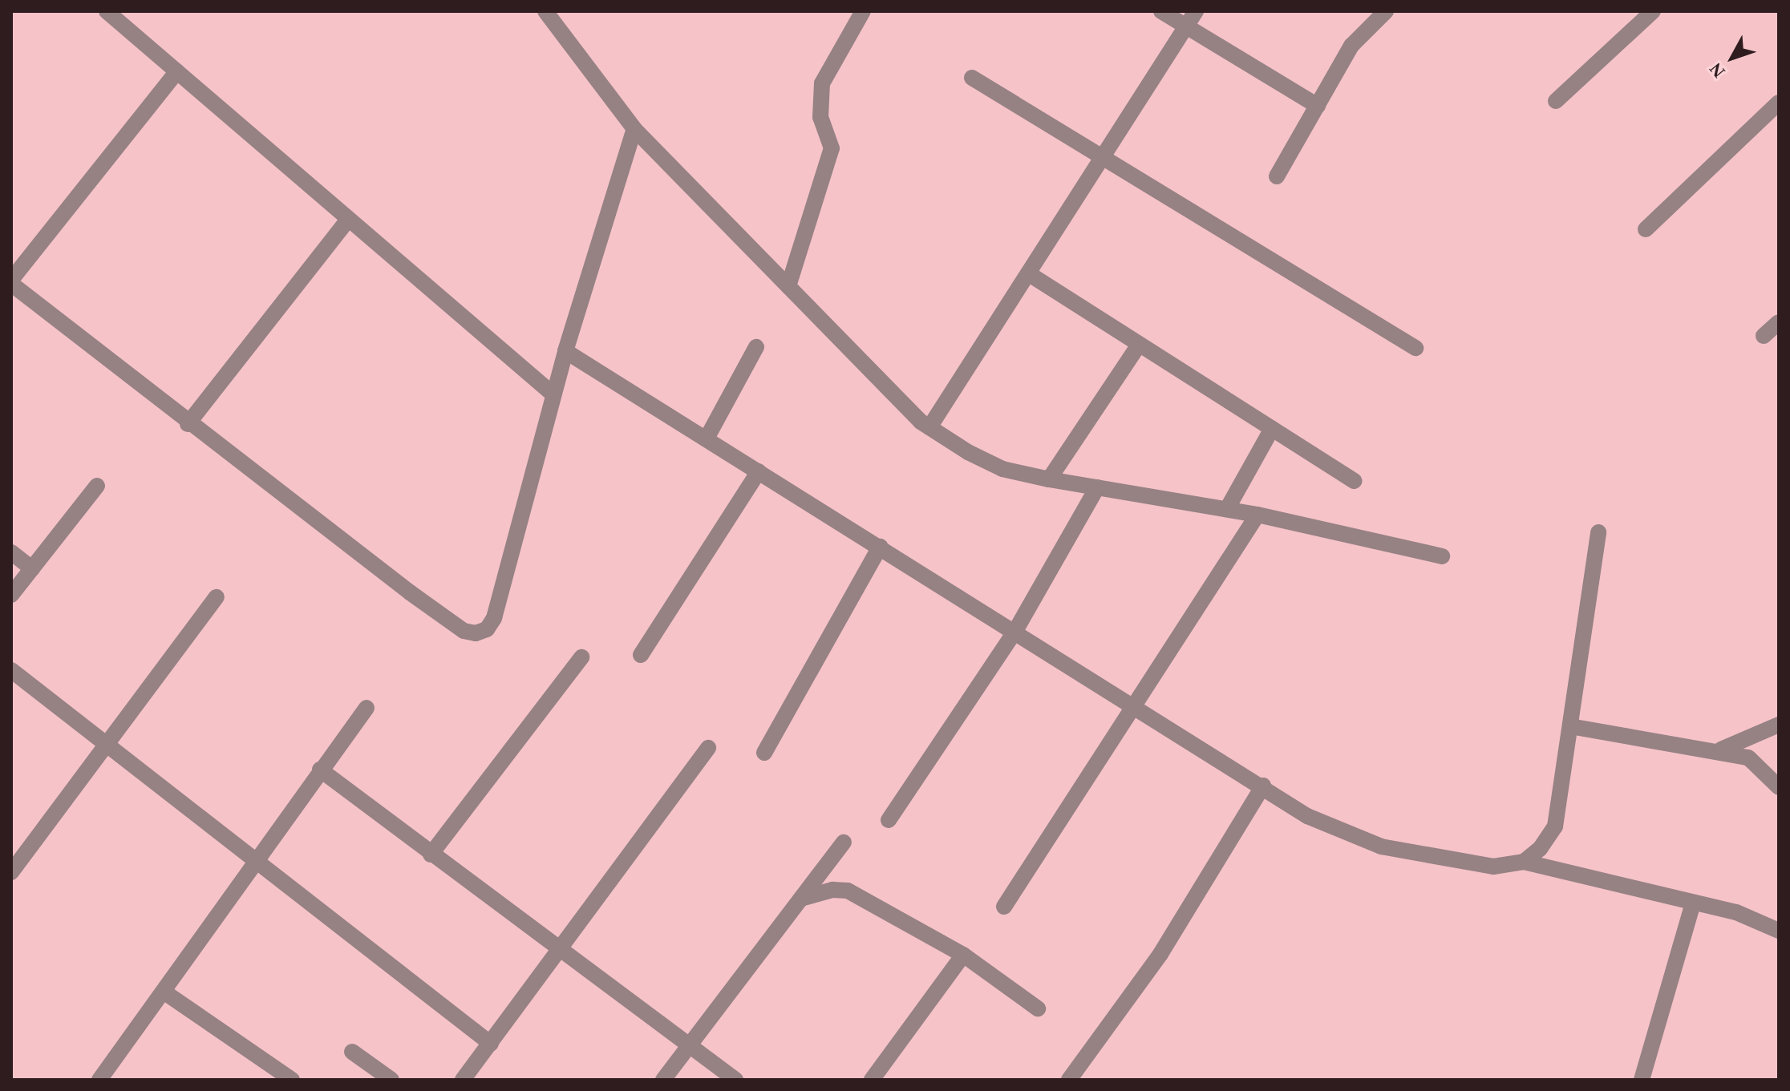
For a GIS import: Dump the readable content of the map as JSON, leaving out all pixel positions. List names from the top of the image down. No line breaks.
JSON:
{"north":"bottom left"}
